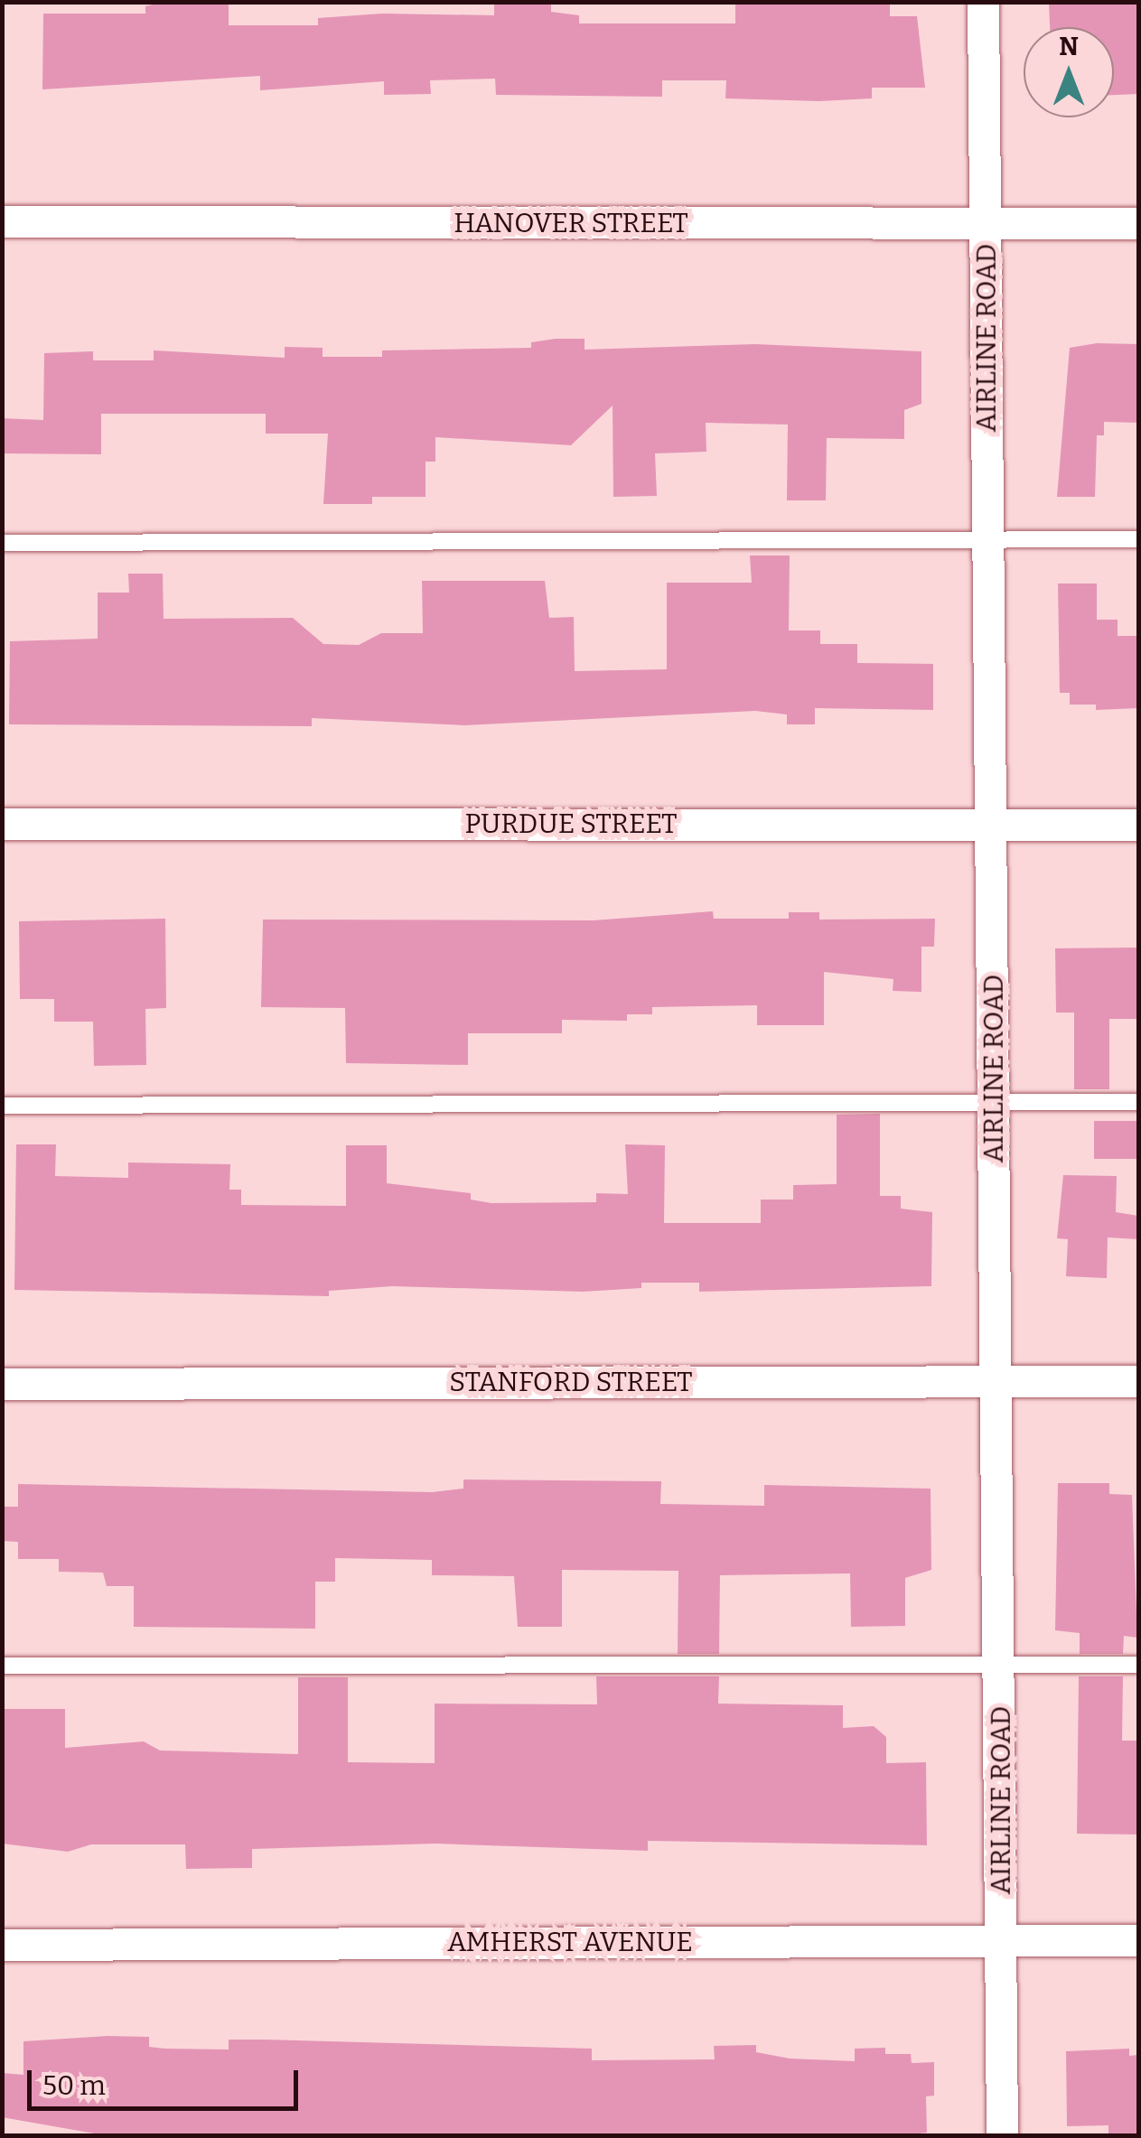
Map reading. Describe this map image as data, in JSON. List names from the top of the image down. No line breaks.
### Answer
{"streets":{"street":["HANOVER STREET","AIRLINE ROAD","PURDUE STREET","STANFORD STREET","AMHERST AVENUE"]},"crossings":[["HANOVER STREET","AIRLINE ROAD"],["AIRLINE ROAD","PURDUE STREET"],["AIRLINE ROAD","STANFORD STREET"],["AIRLINE ROAD","AMHERST AVENUE"]],"scale_bar":"50 m","north":"top"}
